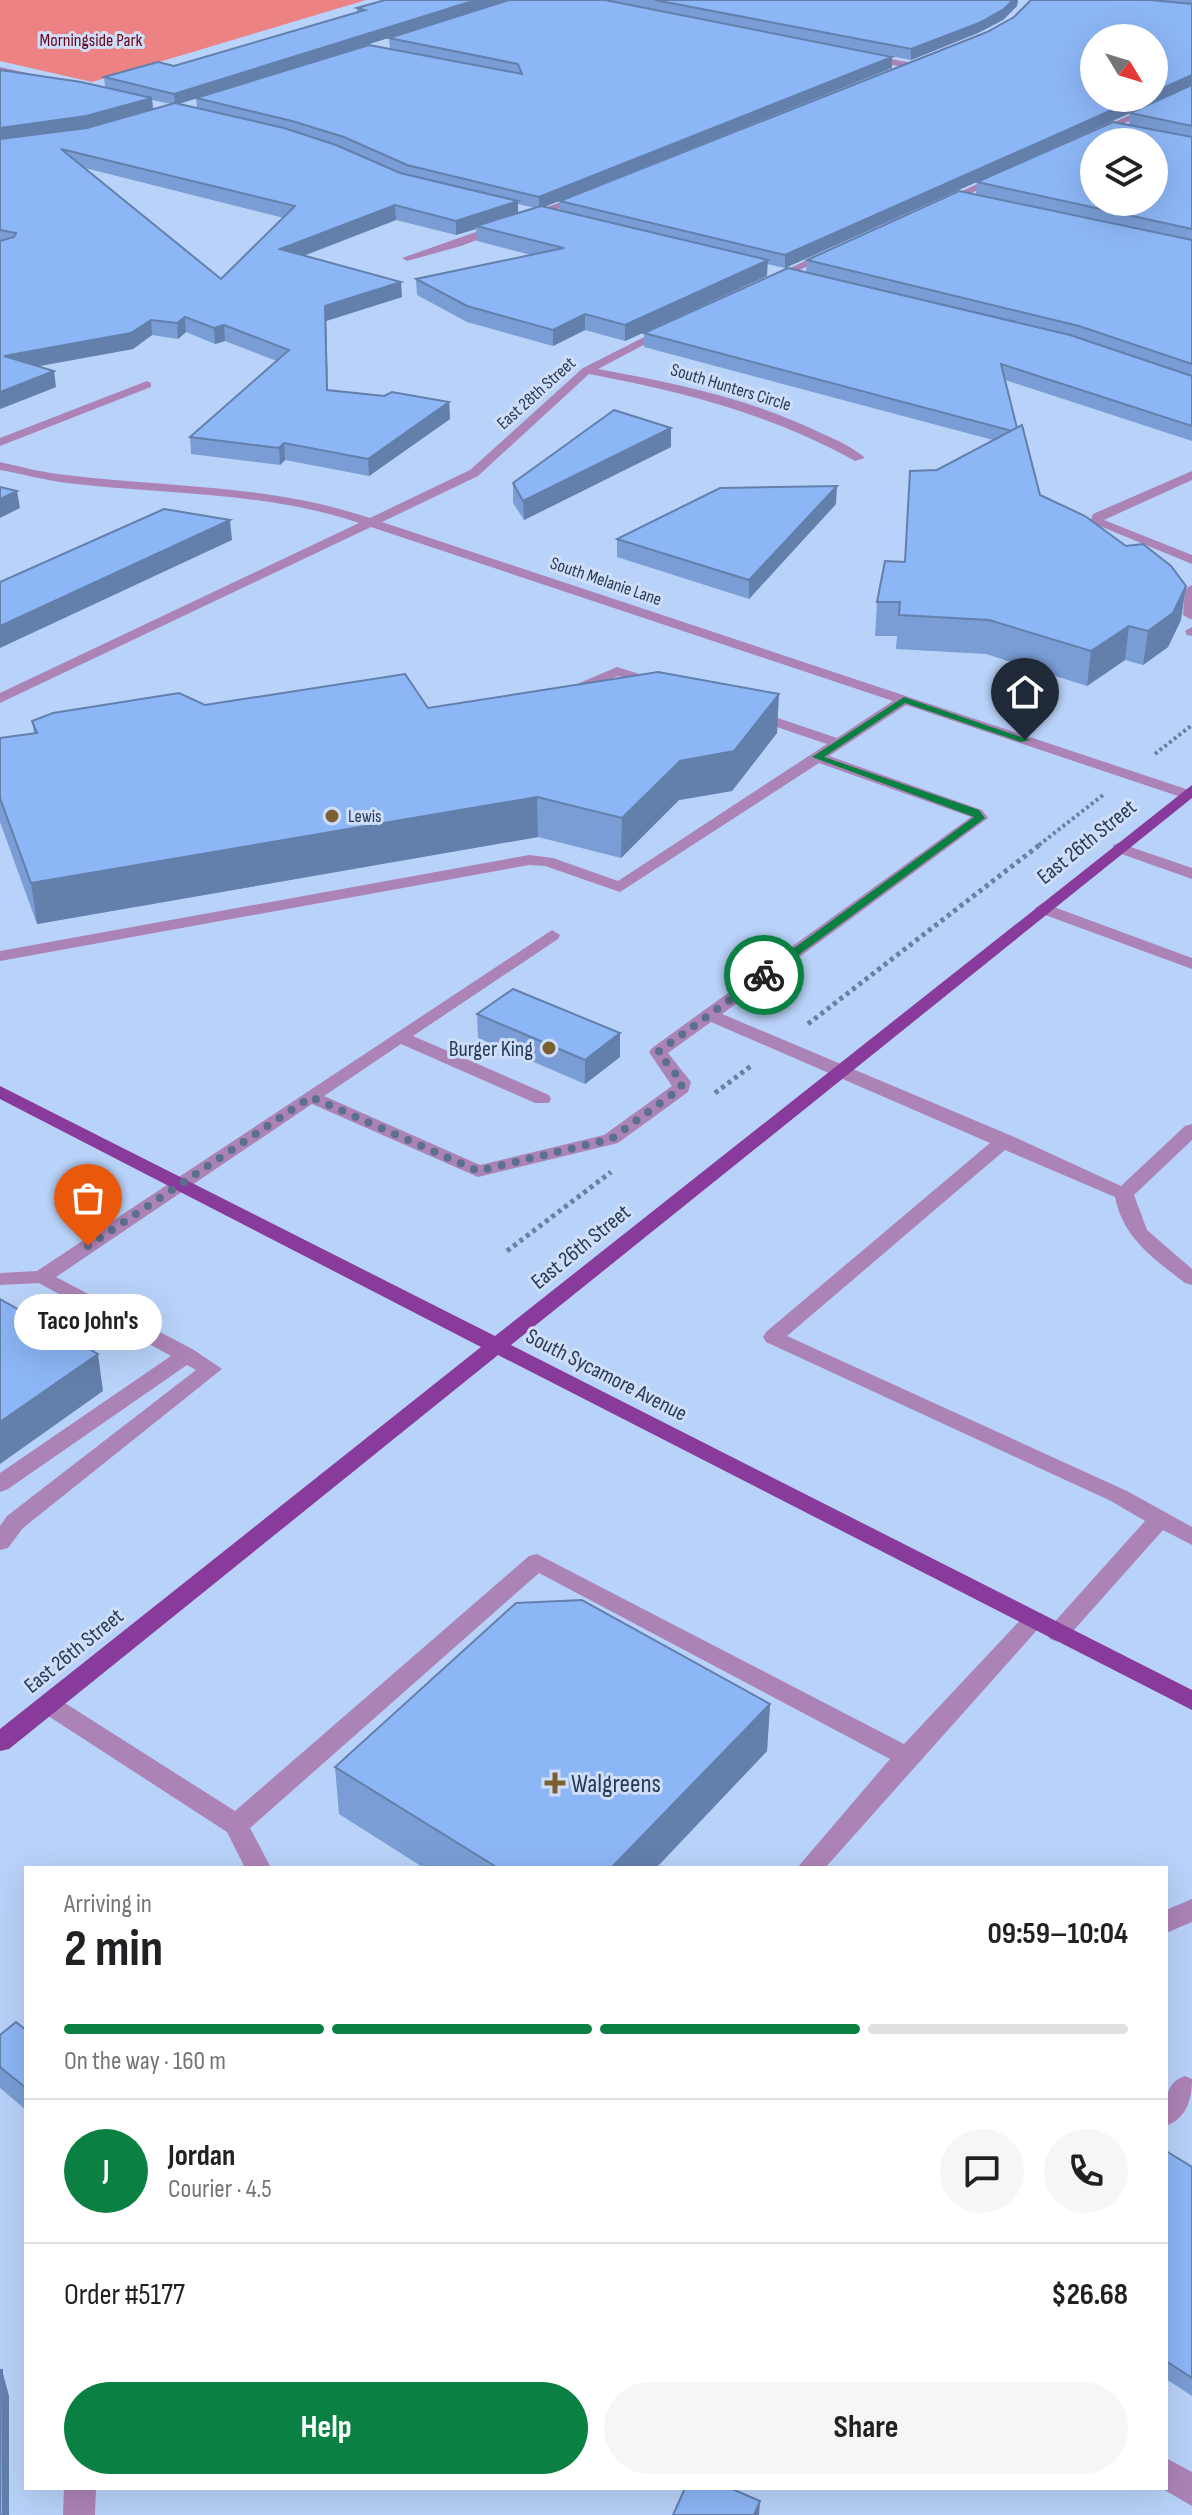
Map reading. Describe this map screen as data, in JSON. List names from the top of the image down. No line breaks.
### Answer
{"streets":{"main road":["East 26th Street","South Sycamore Avenue"],"street":["South Hunters Circle","East 28th Street","South Melanie Lane"]},"crossings":[["South Hunters Circle","East 28th Street"],["East 28th Street","South Melanie Lane"],["South Melanie Lane","East 26th Street"],["East 26th Street","South Sycamore Avenue"]],"parks":["Morningside Park"],"places":{"other":["Lewis","Burger King","Taco John's"],"health":["Walgreens"]},"north":"bottom right","page":{"bubble":"Taco John's","heading":["2 min","Arriving in","09:59–10:04"],"panel":["Jordan","Courier · 4.5","Order #5177","$26.68"],"bar":"On the way · 160 m","round":"J","buttons":["Help","Share"]}}
